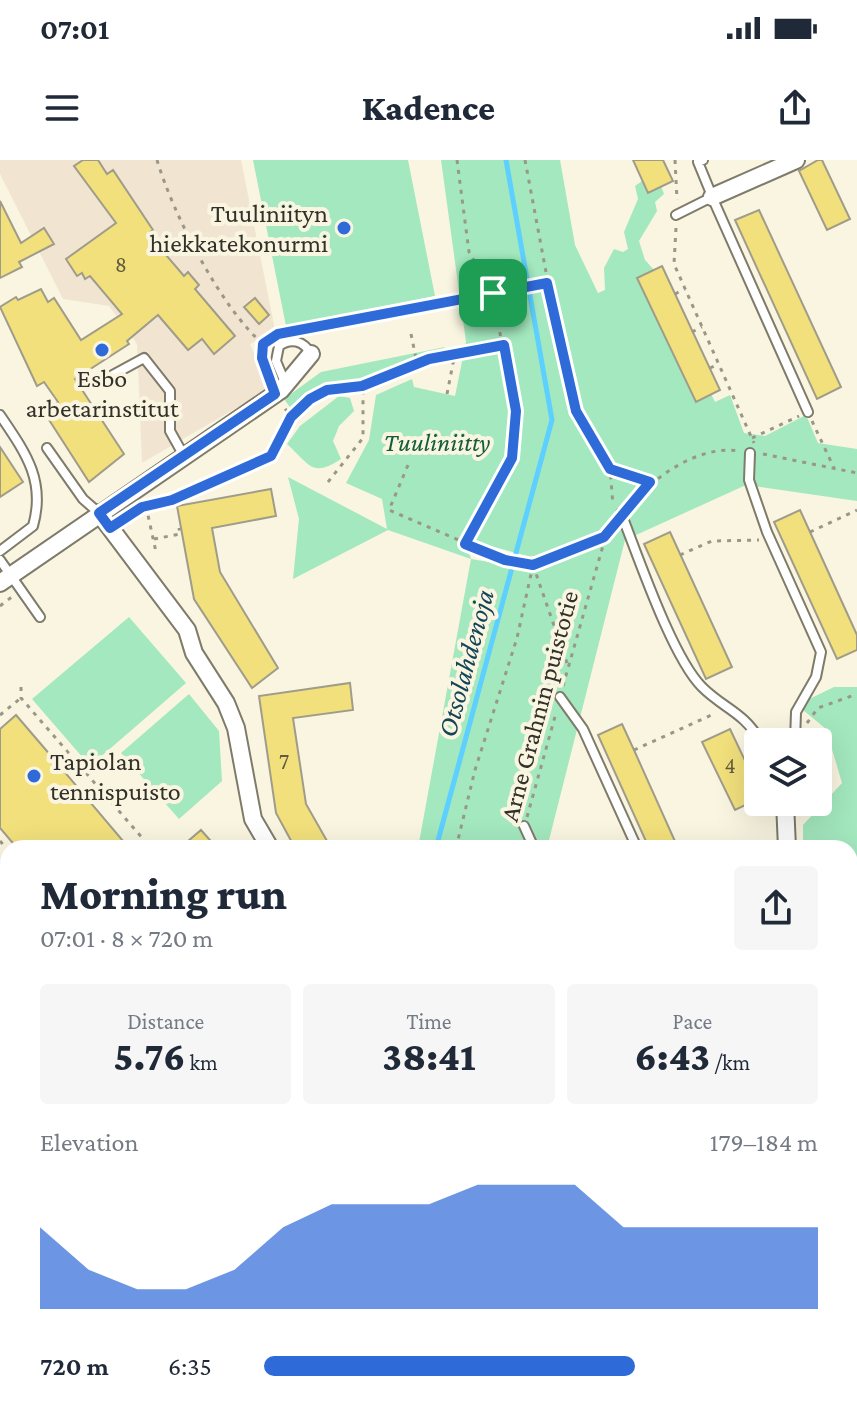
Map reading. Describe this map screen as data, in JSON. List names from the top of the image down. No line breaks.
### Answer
{"streets":{"path":["Arne Grahnin puistotie"]},"water":["Otsolahdenoja"],"parks":["Tuuliniitty"],"places":["Tuuliniityn hiekkatekonurmi","Esbo arbetarinstitut","Tapiolan tennispuisto"],"house_numbers":["8","7","4"],"page":{"status":"07:01","header":"Kadence","heading":["Morning run","07:01 · 8 × 720 m"],"stats":[["Distance","5.76 km"],["Time","38:41"],["Pace","6:43 /km"]],"chart":["Elevation","179–184 m"],"list":[{"name":"720 m","note":"6:35"}]}}
